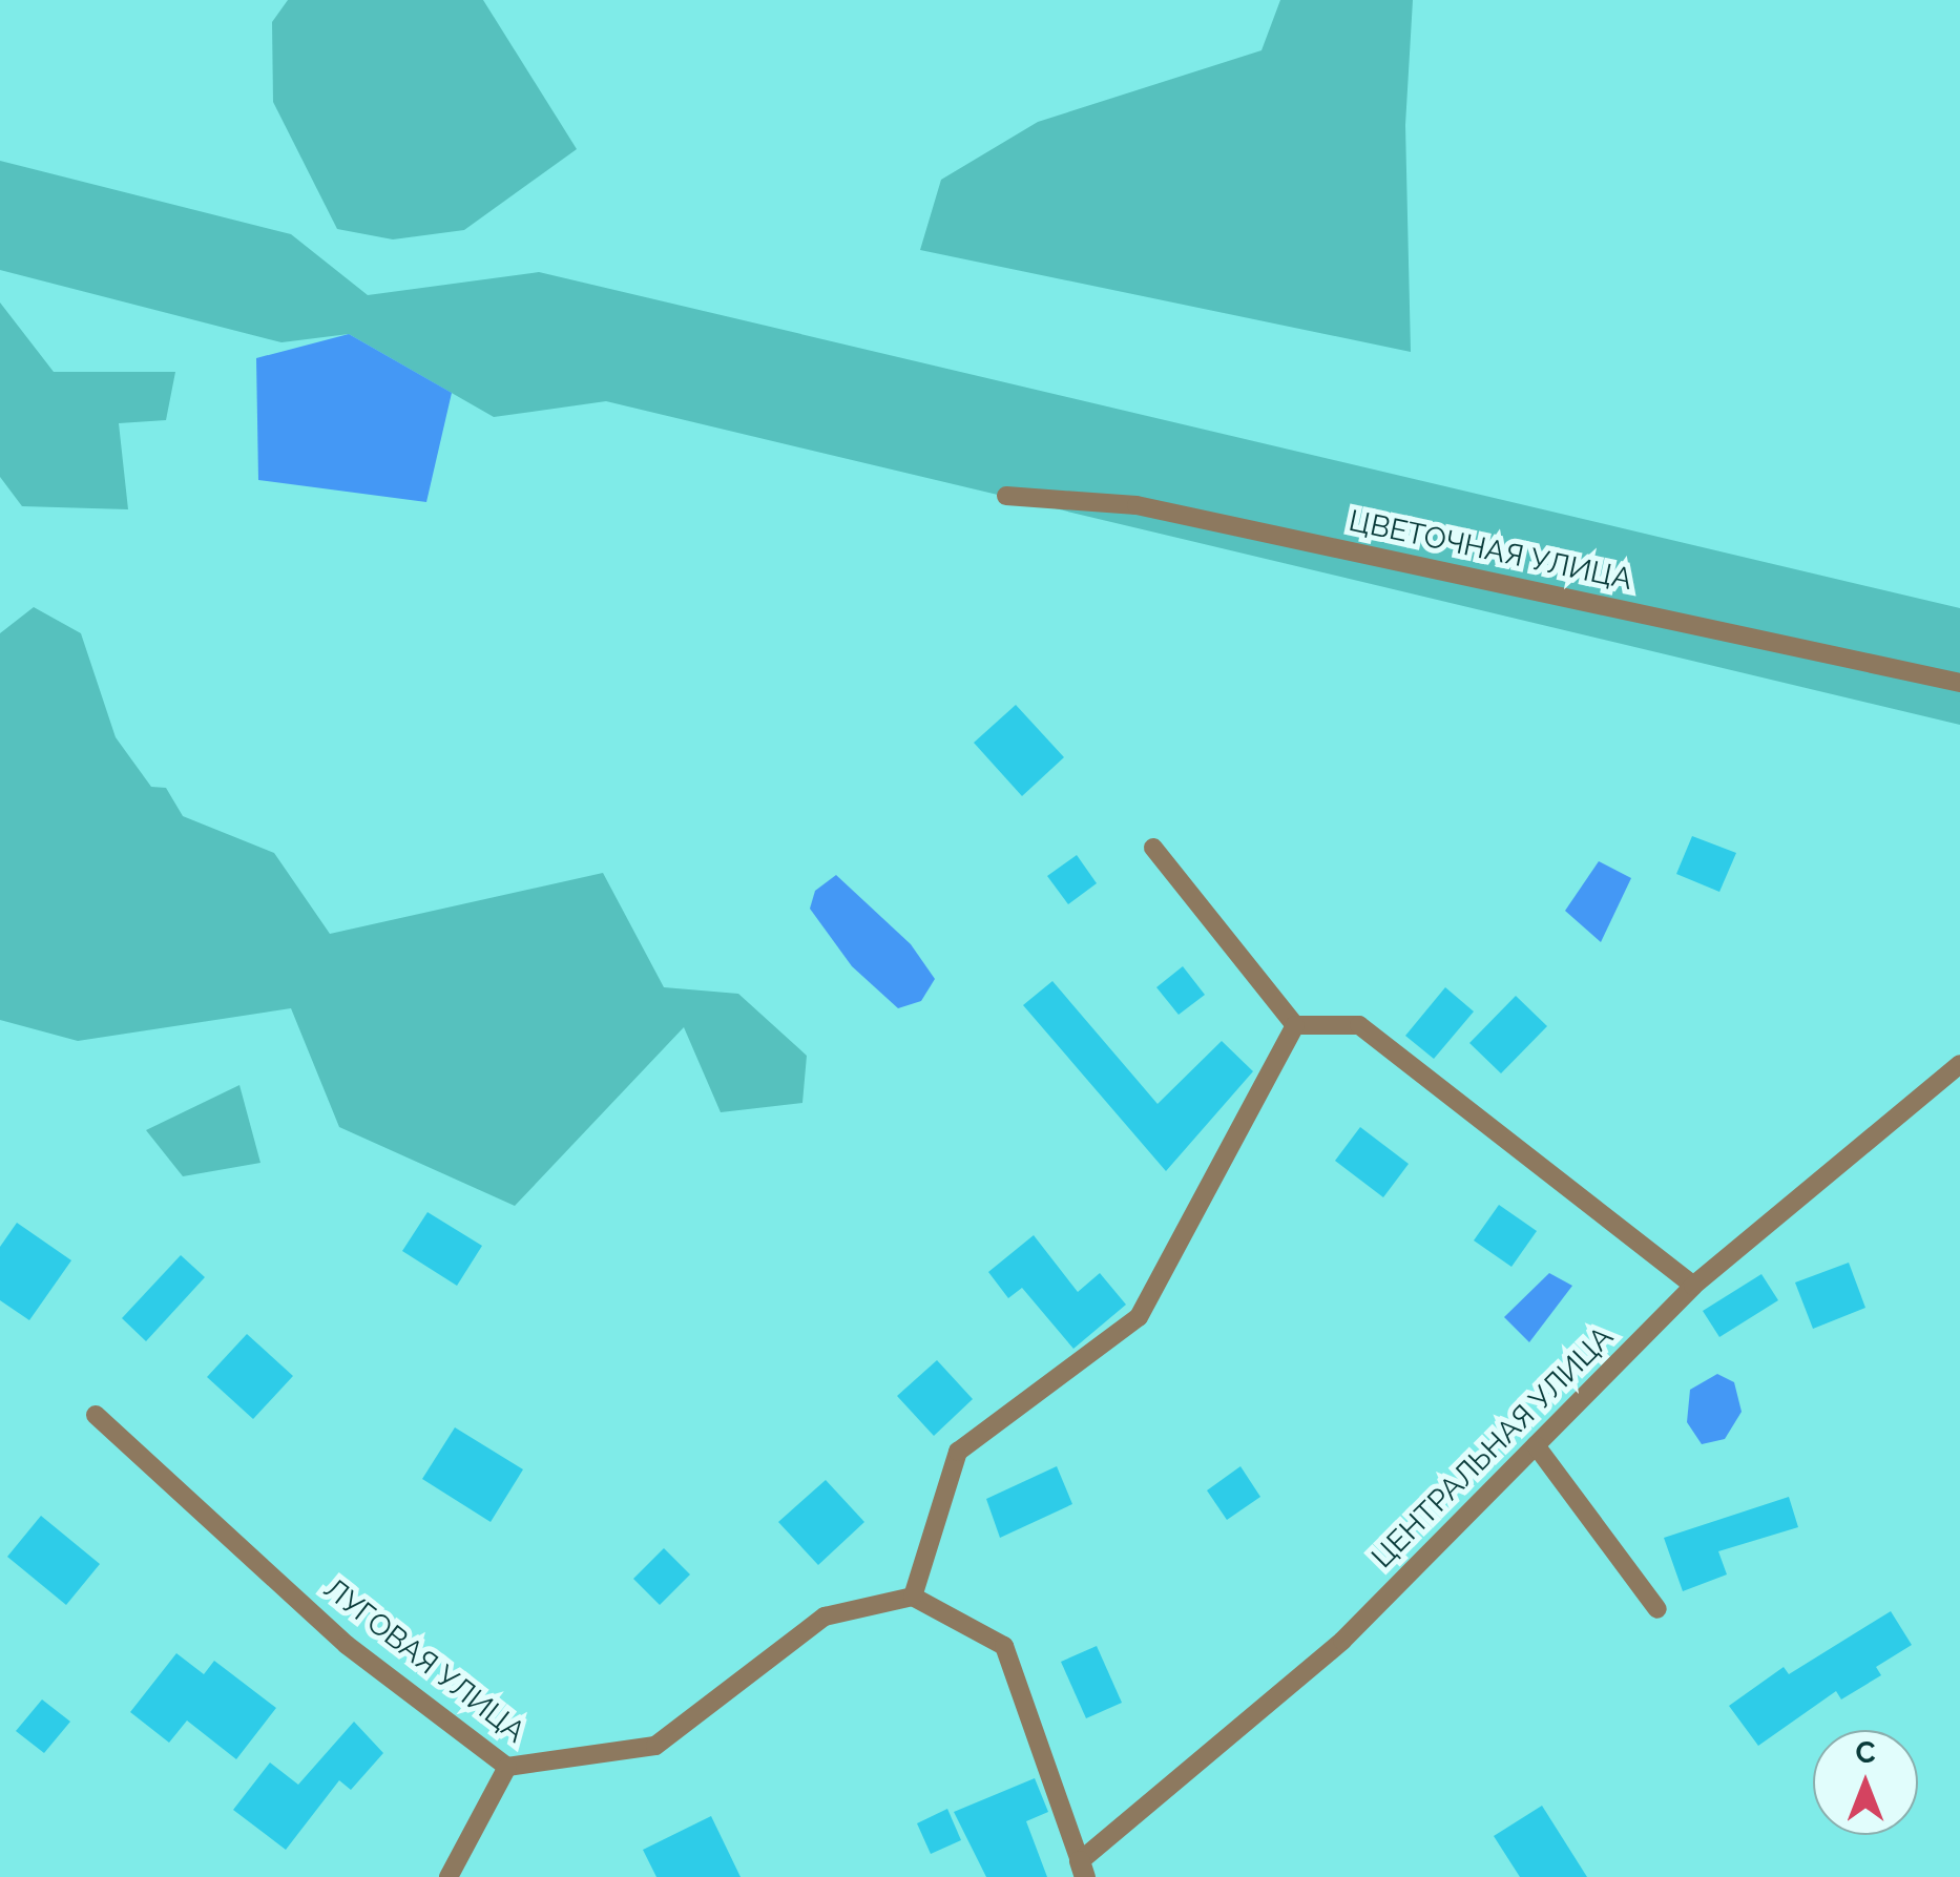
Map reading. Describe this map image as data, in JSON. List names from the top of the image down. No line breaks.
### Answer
{"streets":{"lane":["ЦВЕТОЧНАЯ УЛИЦА","ЦЕНТРАЛЬНАЯ УЛИЦА","ЛУГОВАЯ УЛИЦА"]},"north":"top"}
